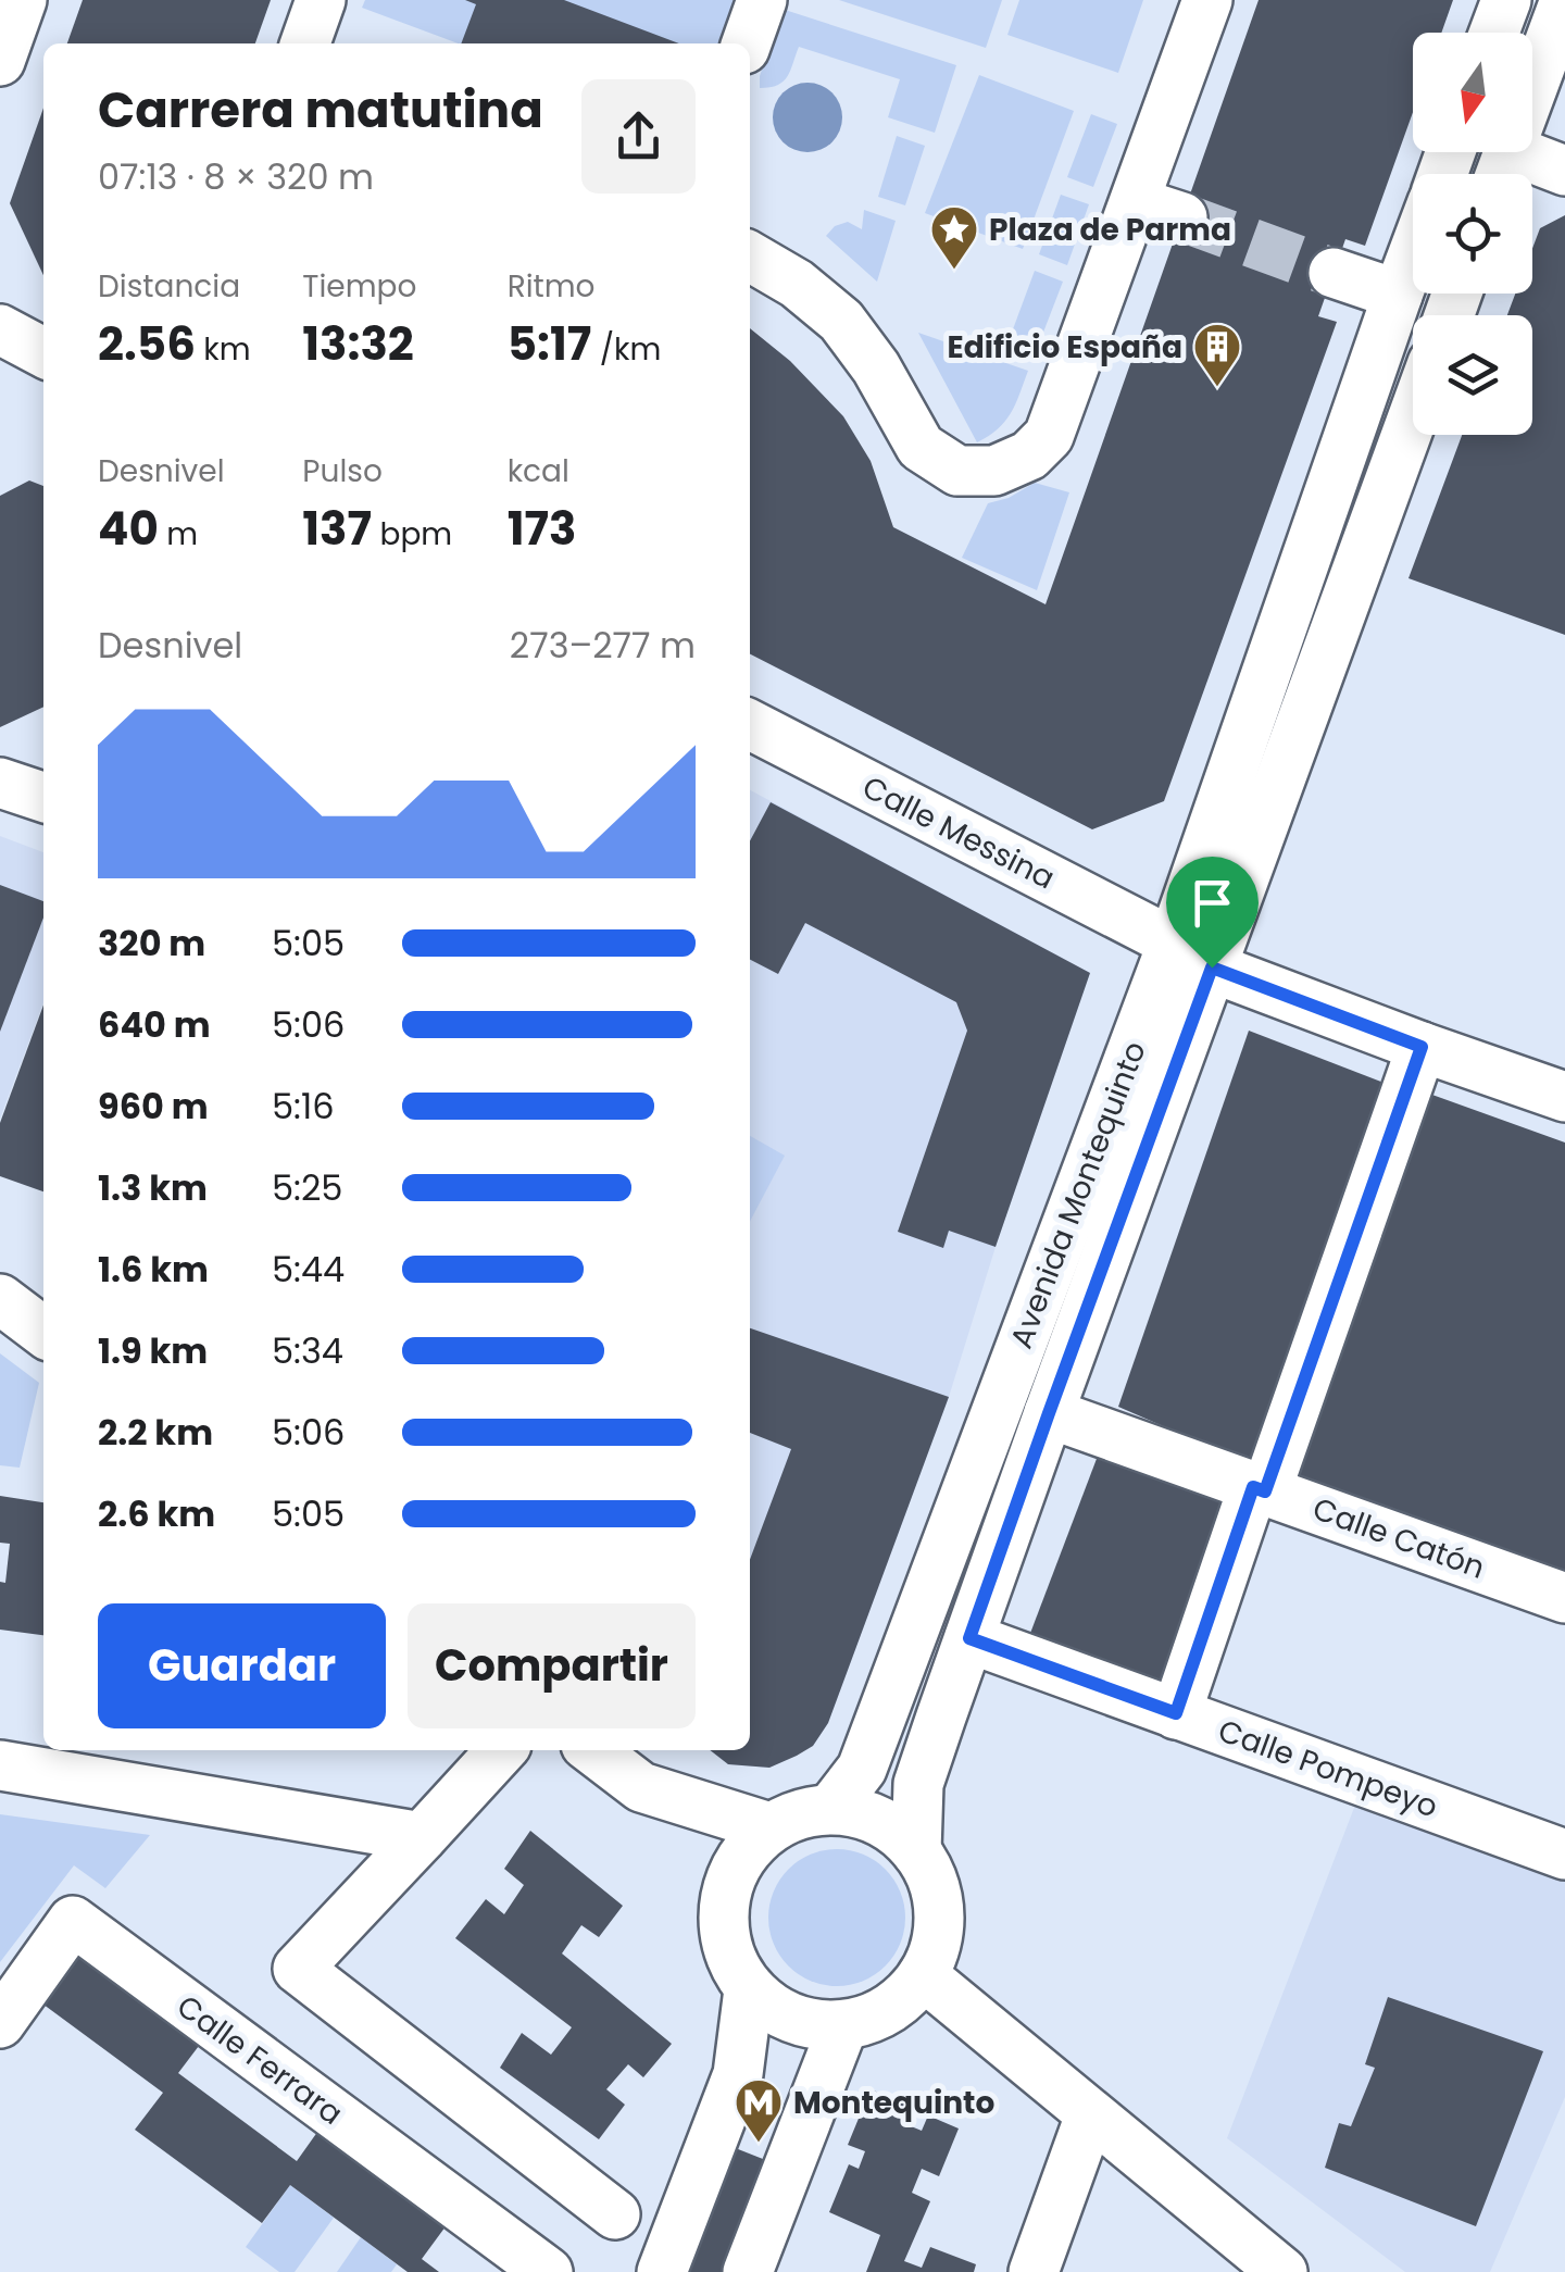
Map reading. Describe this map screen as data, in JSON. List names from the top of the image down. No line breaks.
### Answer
{"streets":{"street":["Calle Messina","Avenida Montequinto","Calle Catón","Calle Pompeyo","Calle Ferrara"]},"crossings":[["Calle Messina","Avenida Montequinto"],["Avenida Montequinto","Calle Catón"],["Avenida Montequinto","Calle Pompeyo"]],"places":{"place":["Plaza de Parma"],"building":["Edificio España"],"metro station":["Montequinto"]},"north":"bottom","page":{"heading":["Carrera matutina","07:13 · 8 × 320 m"],"stats":[["Distancia","2.56 km"],["Tiempo","13:32"],["Ritmo","5:17 /km"],["Desnivel","40 m"],["Pulso","137 bpm"],["kcal","173"]],"chart":["Desnivel","273–277 m"],"list":[{"name":"320 m","note":"5:05"},{"name":"640 m","note":"5:06"},{"name":"960 m","note":"5:16"},{"name":"1.3 km","note":"5:25"},{"name":"1.6 km","note":"5:44"},{"name":"1.9 km","note":"5:34"},{"name":"2.2 km","note":"5:06"},{"name":"2.6 km","note":"5:05"}],"buttons":["Guardar","Compartir"]}}
